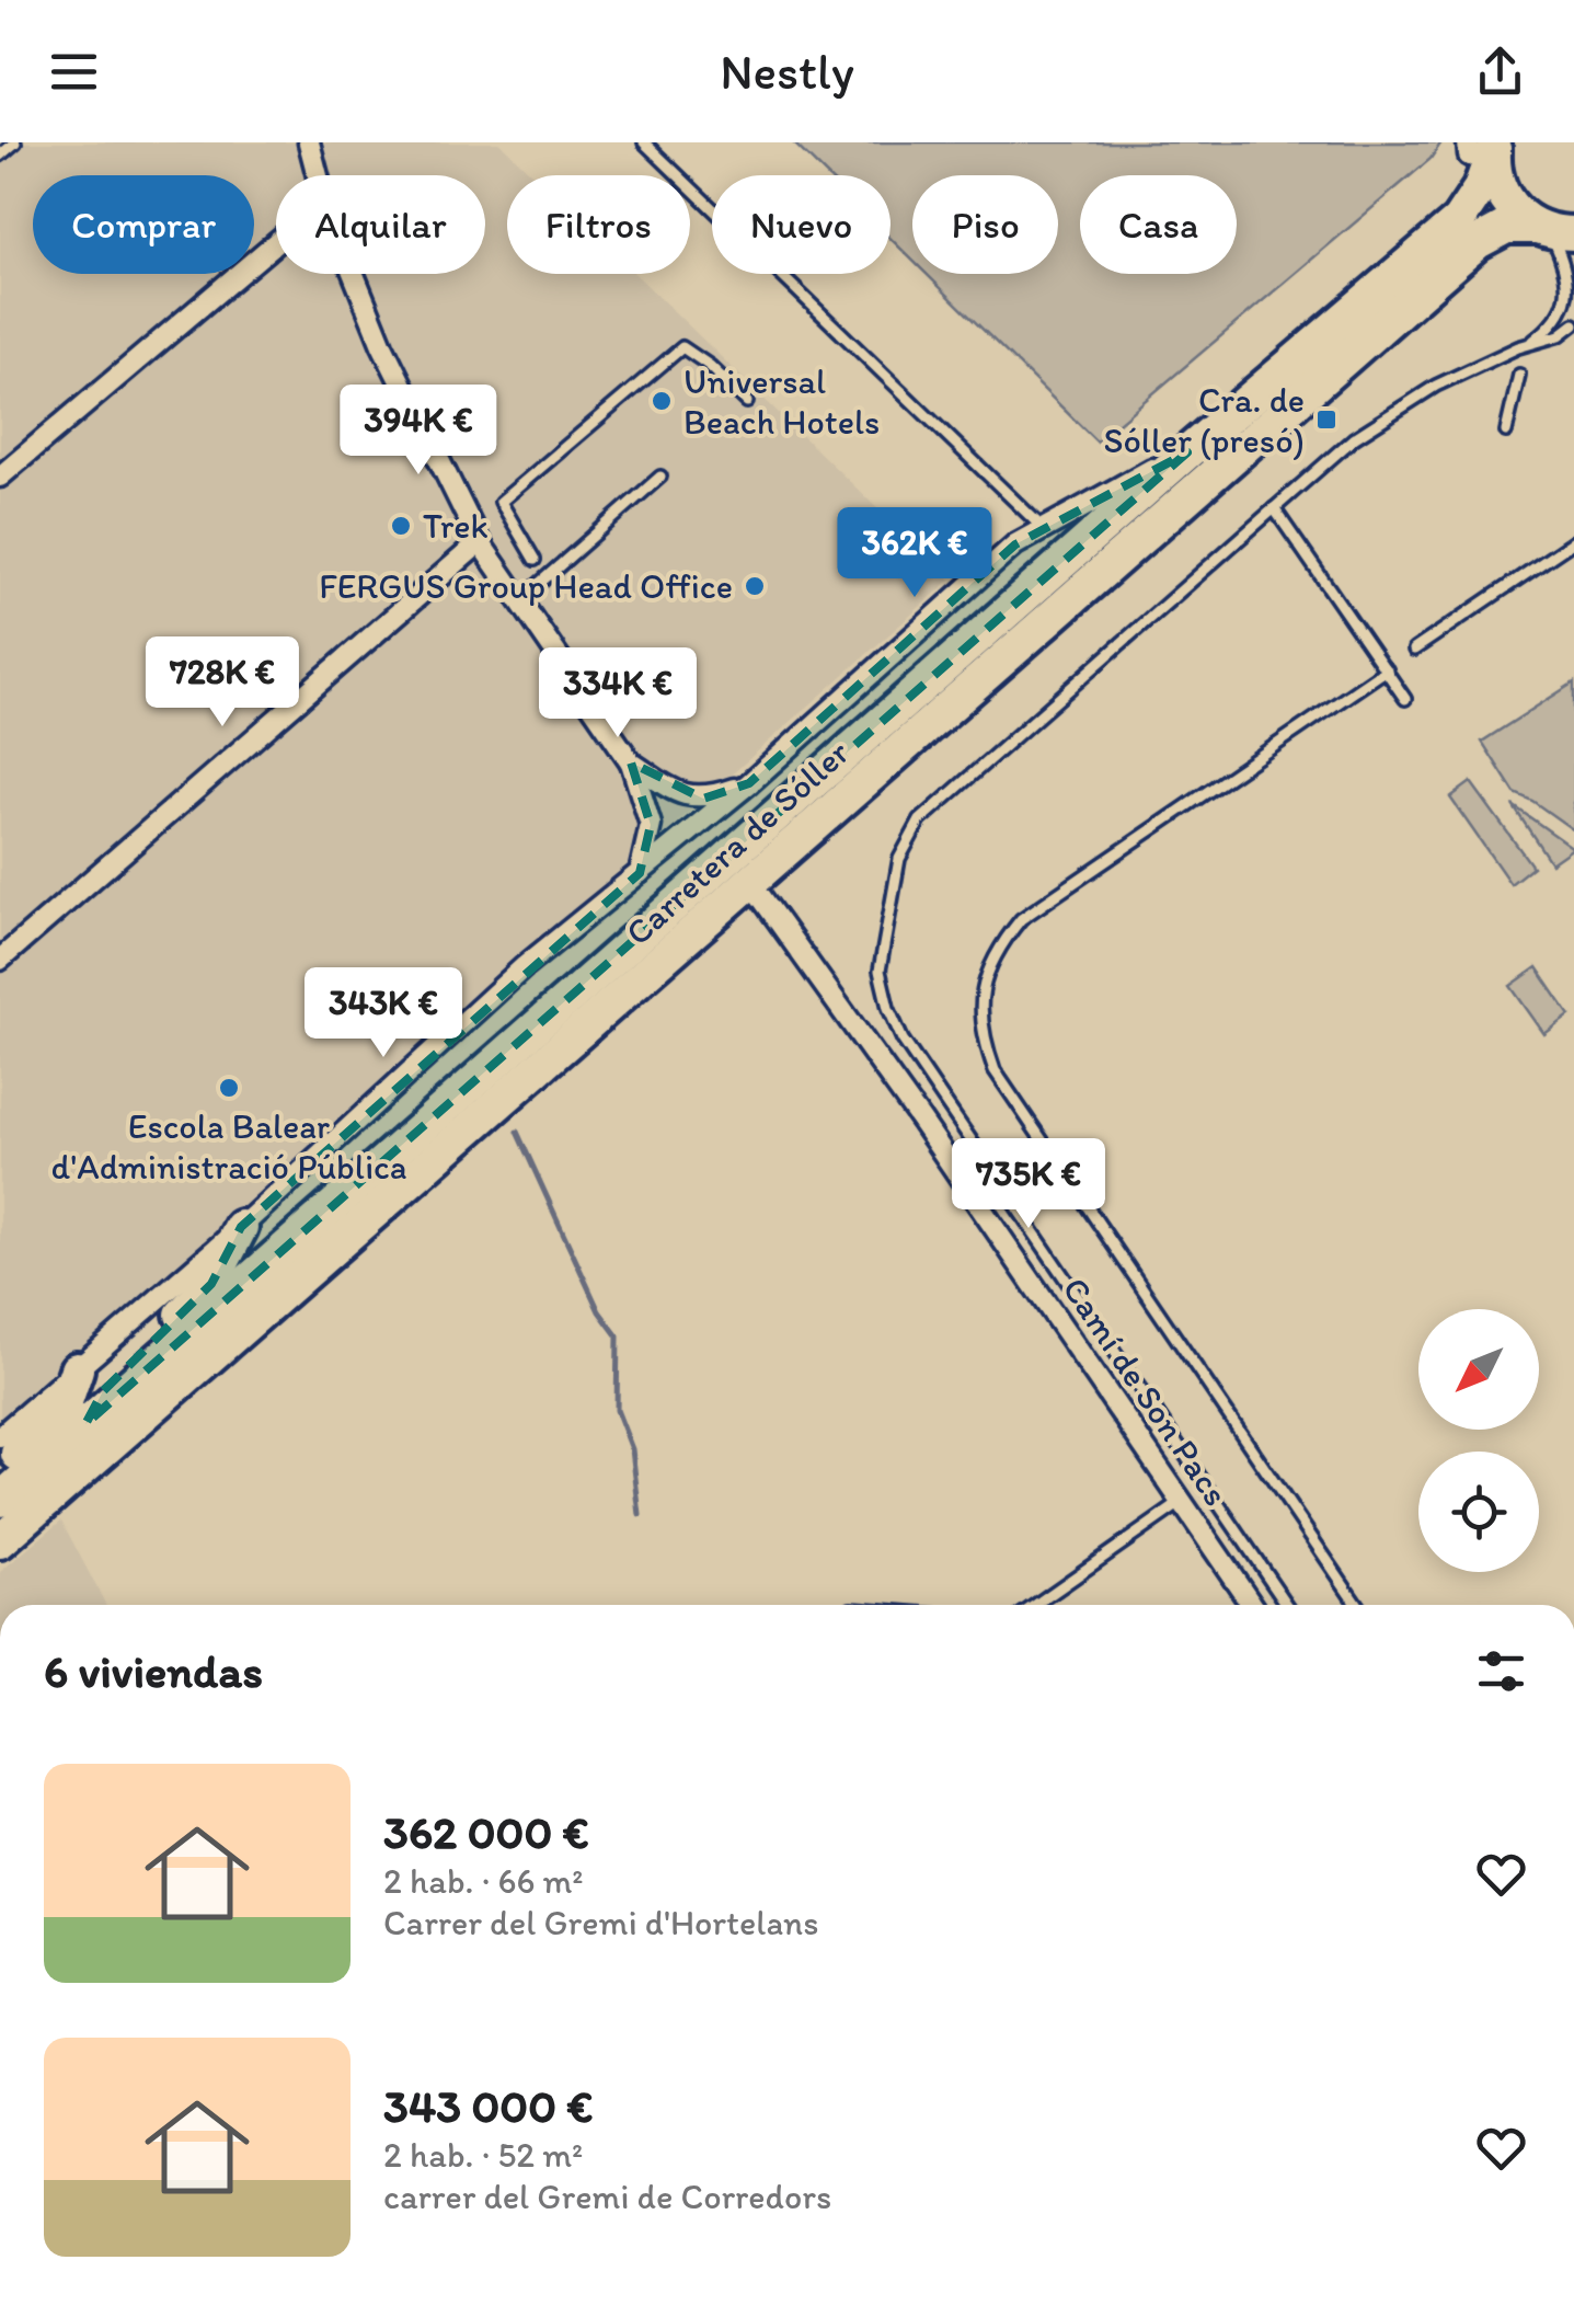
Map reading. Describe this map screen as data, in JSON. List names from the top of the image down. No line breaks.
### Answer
{"streets":{"main road":["Carretera de Sóller"],"street":["Camí de Son Pacs"]},"crossings":[["Carretera de Sóller","Camí de Son Pacs"]],"places":{"other":["Universal Beach Hotels","Trek","FERGUS Group Head Office","Escola Balear d'Administració Pública"],"transit":["Cra. de Sóller (presó)"]},"north":"bottom left","page":{"header":"Nestly","chip":["Comprar","Alquilar","Filtros","Nuevo","Piso","Casa"],"price":["394K €","362K €","728K €","334K €","343K €","735K €"],"heading":"6 viviendas","list":[{"name":"362 000 €","note":"2 hab. · 66 m² · Carrer del Gremi d'Hortelans"},{"name":"343 000 €","note":"2 hab. · 52 m² · carrer del Gremi de Corredors"}]}}
